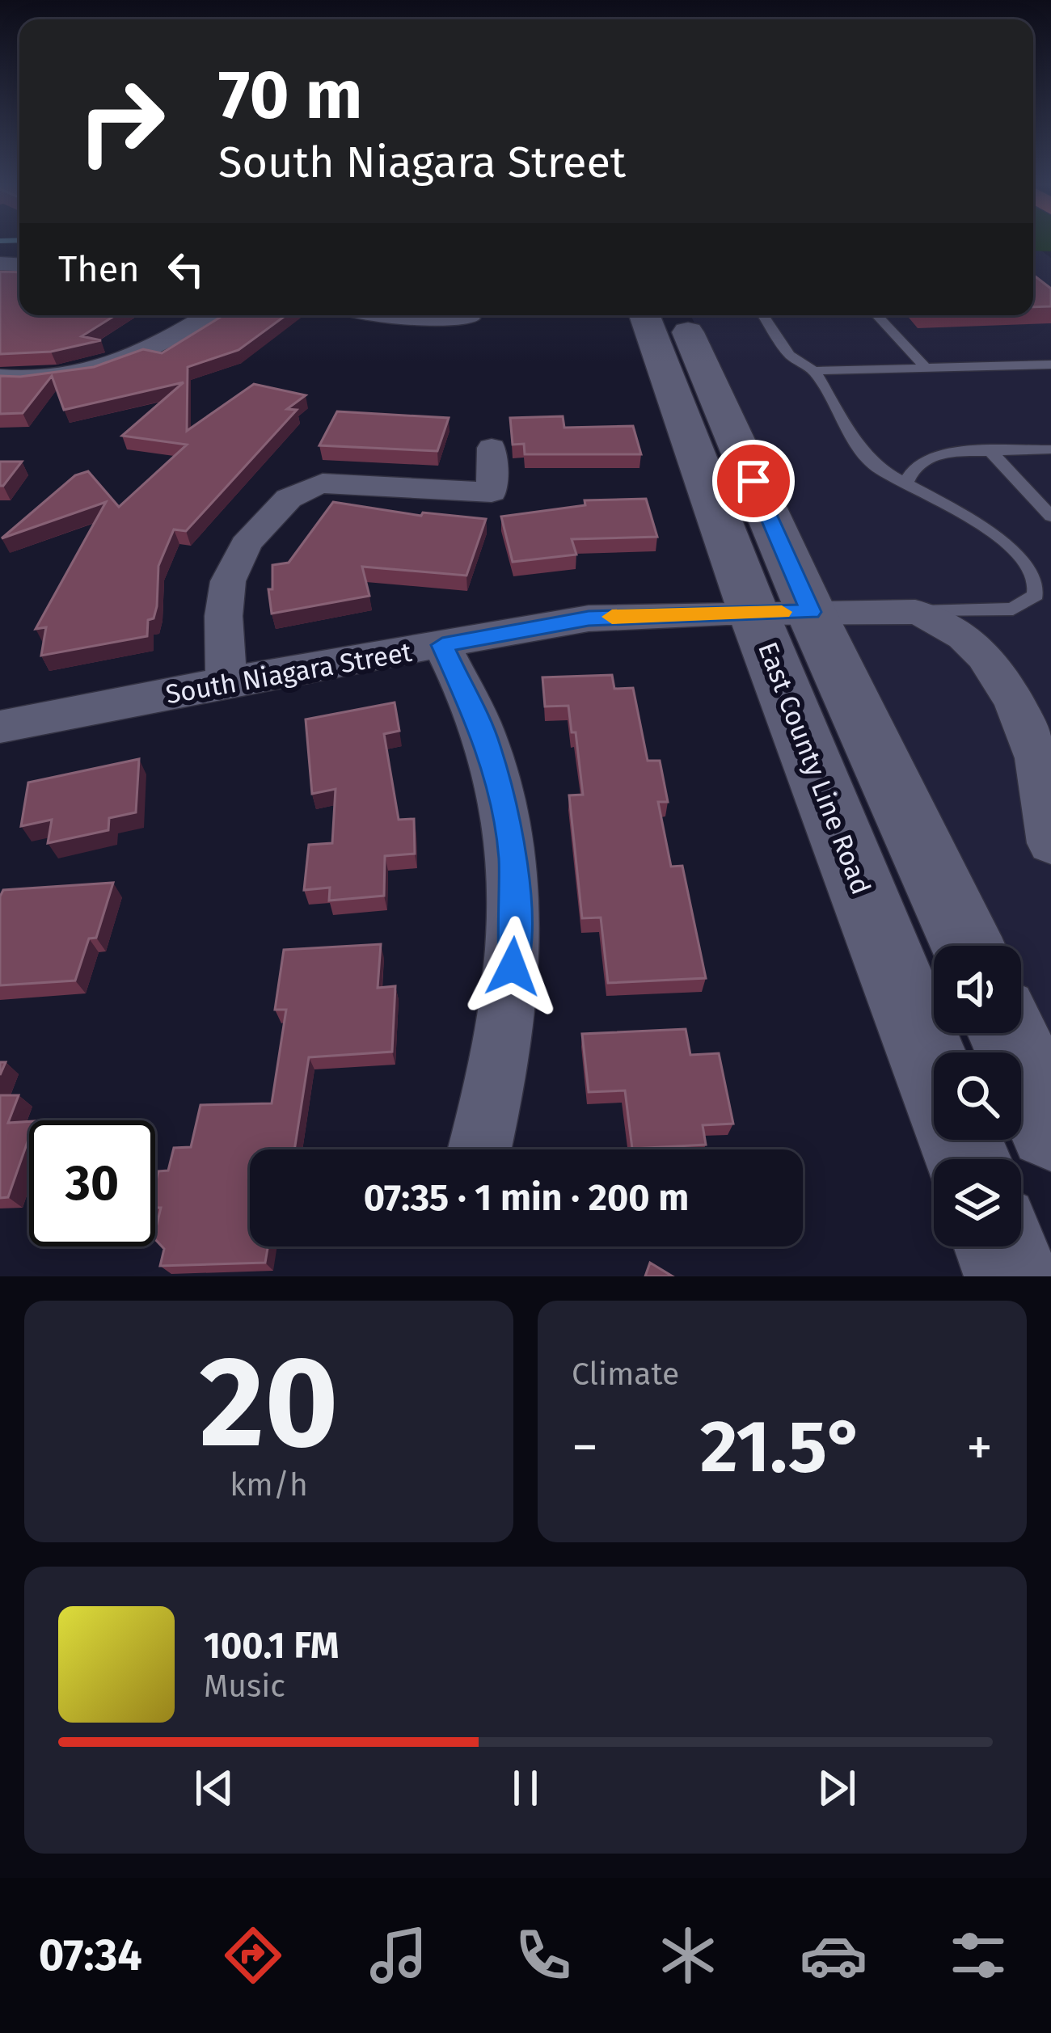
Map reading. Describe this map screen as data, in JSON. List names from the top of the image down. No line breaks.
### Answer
{"streets":{"main road":["East County Line Road"],"street":["South Niagara Street"]},"crossings":[["South Niagara Street","East County Line Road"]],"page":{"turn":["70 m","South Niagara Street"],"then":"Then","limit":"30","trip":"07:35 · 1 min · 200 m","tile":[["20","km/h"],"Climate"],"heat":["−","21.5°","+"],"song":["100.1 FM","Music"],"tabs":"07:34"}}
